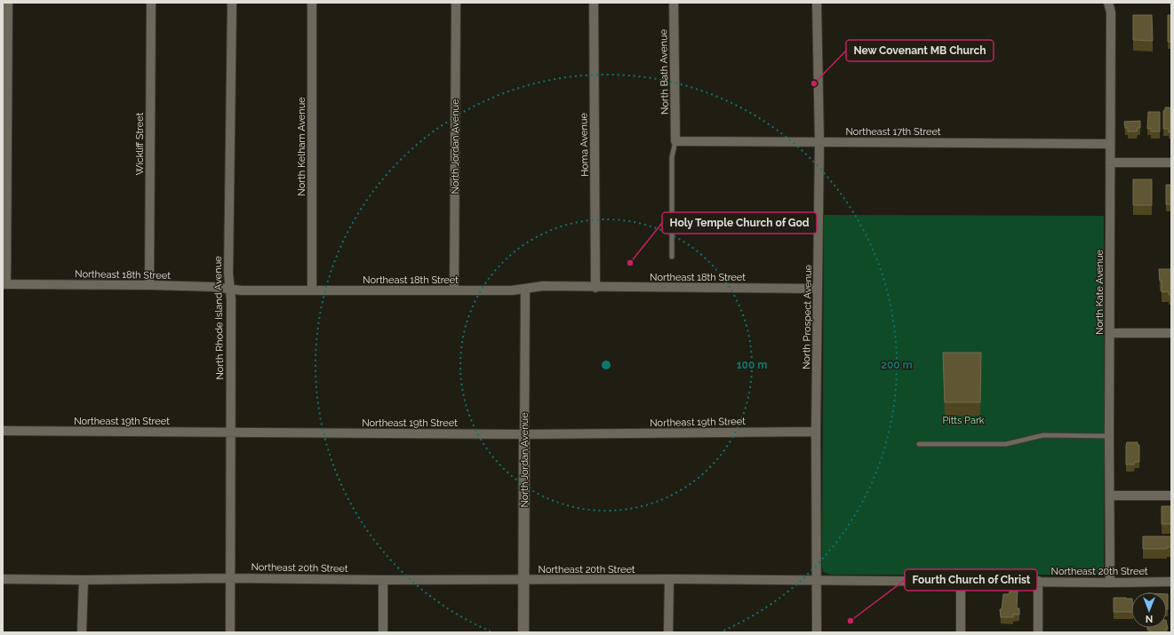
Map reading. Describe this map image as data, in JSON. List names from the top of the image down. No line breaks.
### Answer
{"streets":{"street":["North Bath Avenue","Northeast 17th Street","Wickliff Street","Homa Avenue","North Kelham Avenue","North Jordan Avenue","Northeast 18th Street","North Kate Avenue","North Prospect Avenue","North Rhode Island Avenue","Northeast 19th Street","Northeast 20th Street"]},"crossings":[["North Bath Avenue","Northeast 17th Street"],["Northeast 17th Street","North Kate Avenue"],["Northeast 17th Street","North Prospect Avenue"],["Wickliff Street","Northeast 18th Street"],["Homa Avenue","Northeast 18th Street"],["North Kelham Avenue","Northeast 18th Street"],["North Jordan Avenue","Northeast 18th Street"],["North Jordan Avenue","Northeast 19th Street"],["North Jordan Avenue","Northeast 20th Street"],["Northeast 18th Street","North Prospect Avenue"],["Northeast 18th Street","North Rhode Island Avenue"],["North Kate Avenue","Northeast 20th Street"],["North Prospect Avenue","Northeast 19th Street"],["North Prospect Avenue","Northeast 20th Street"],["North Rhode Island Avenue","Northeast 19th Street"],["North Rhode Island Avenue","Northeast 20th Street"]],"parks":["Pitts Park"],"places":["New Covenant MB Church","Holy Temple Church of God","Fourth Church of Christ"],"north":"bottom","rings":["100 m","200 m"]}
